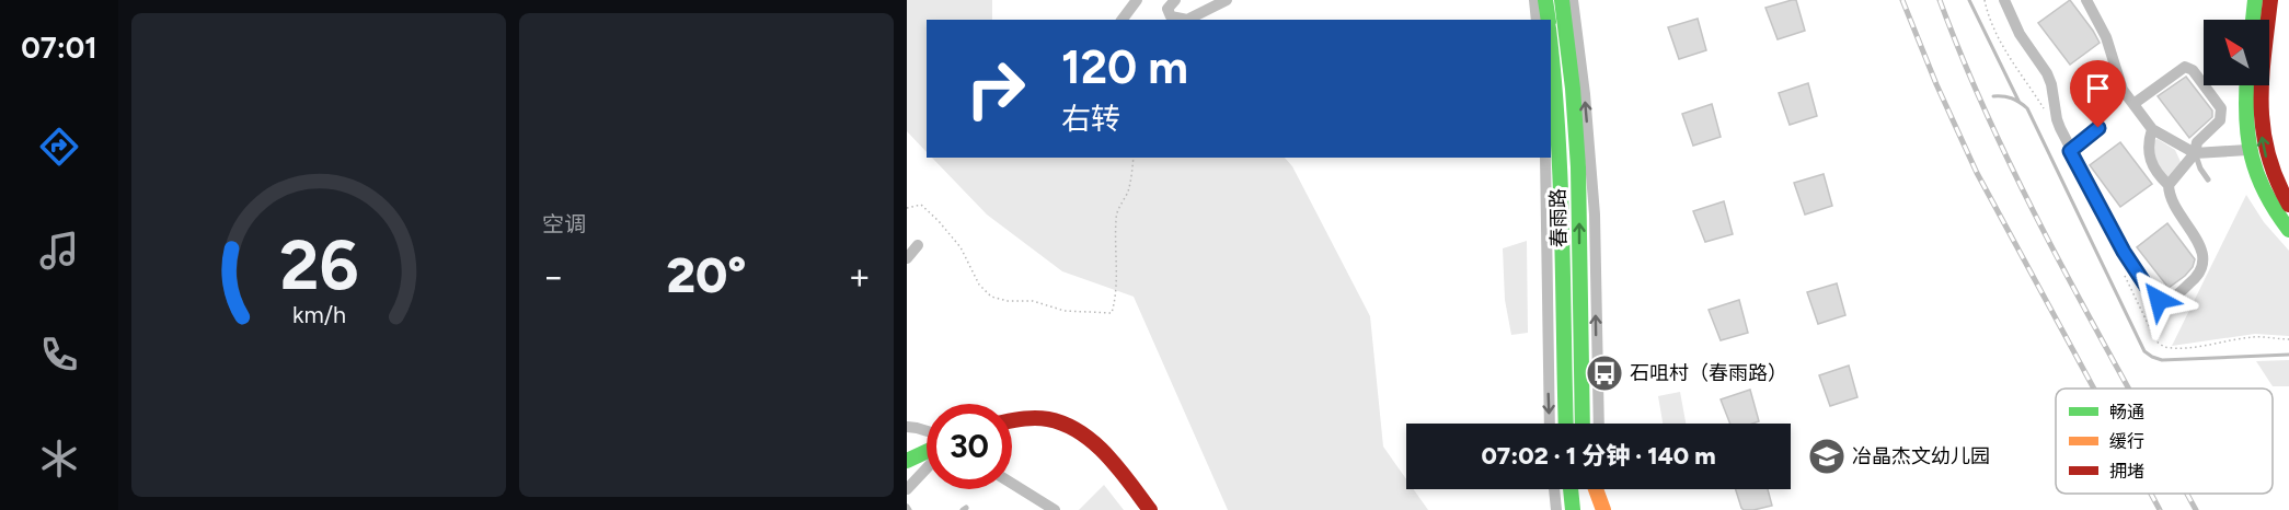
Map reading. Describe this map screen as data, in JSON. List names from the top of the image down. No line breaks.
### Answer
{"streets":{"main road":["春雨路"]},"places":{"bus stop":["石咀村（春雨路）"],"school or university":["冶晶杰文幼儿园"]},"legend":["畅通","缓行","拥堵"],"north":"top left","page":{"tabs":"07:01","tile":"空调","turn":["120 m","右转"],"heat":["−","20°","+"],"limit":"30","trip":"07:02 · 1 分钟 · 140 m","gauge":["26","km/h"]}}
